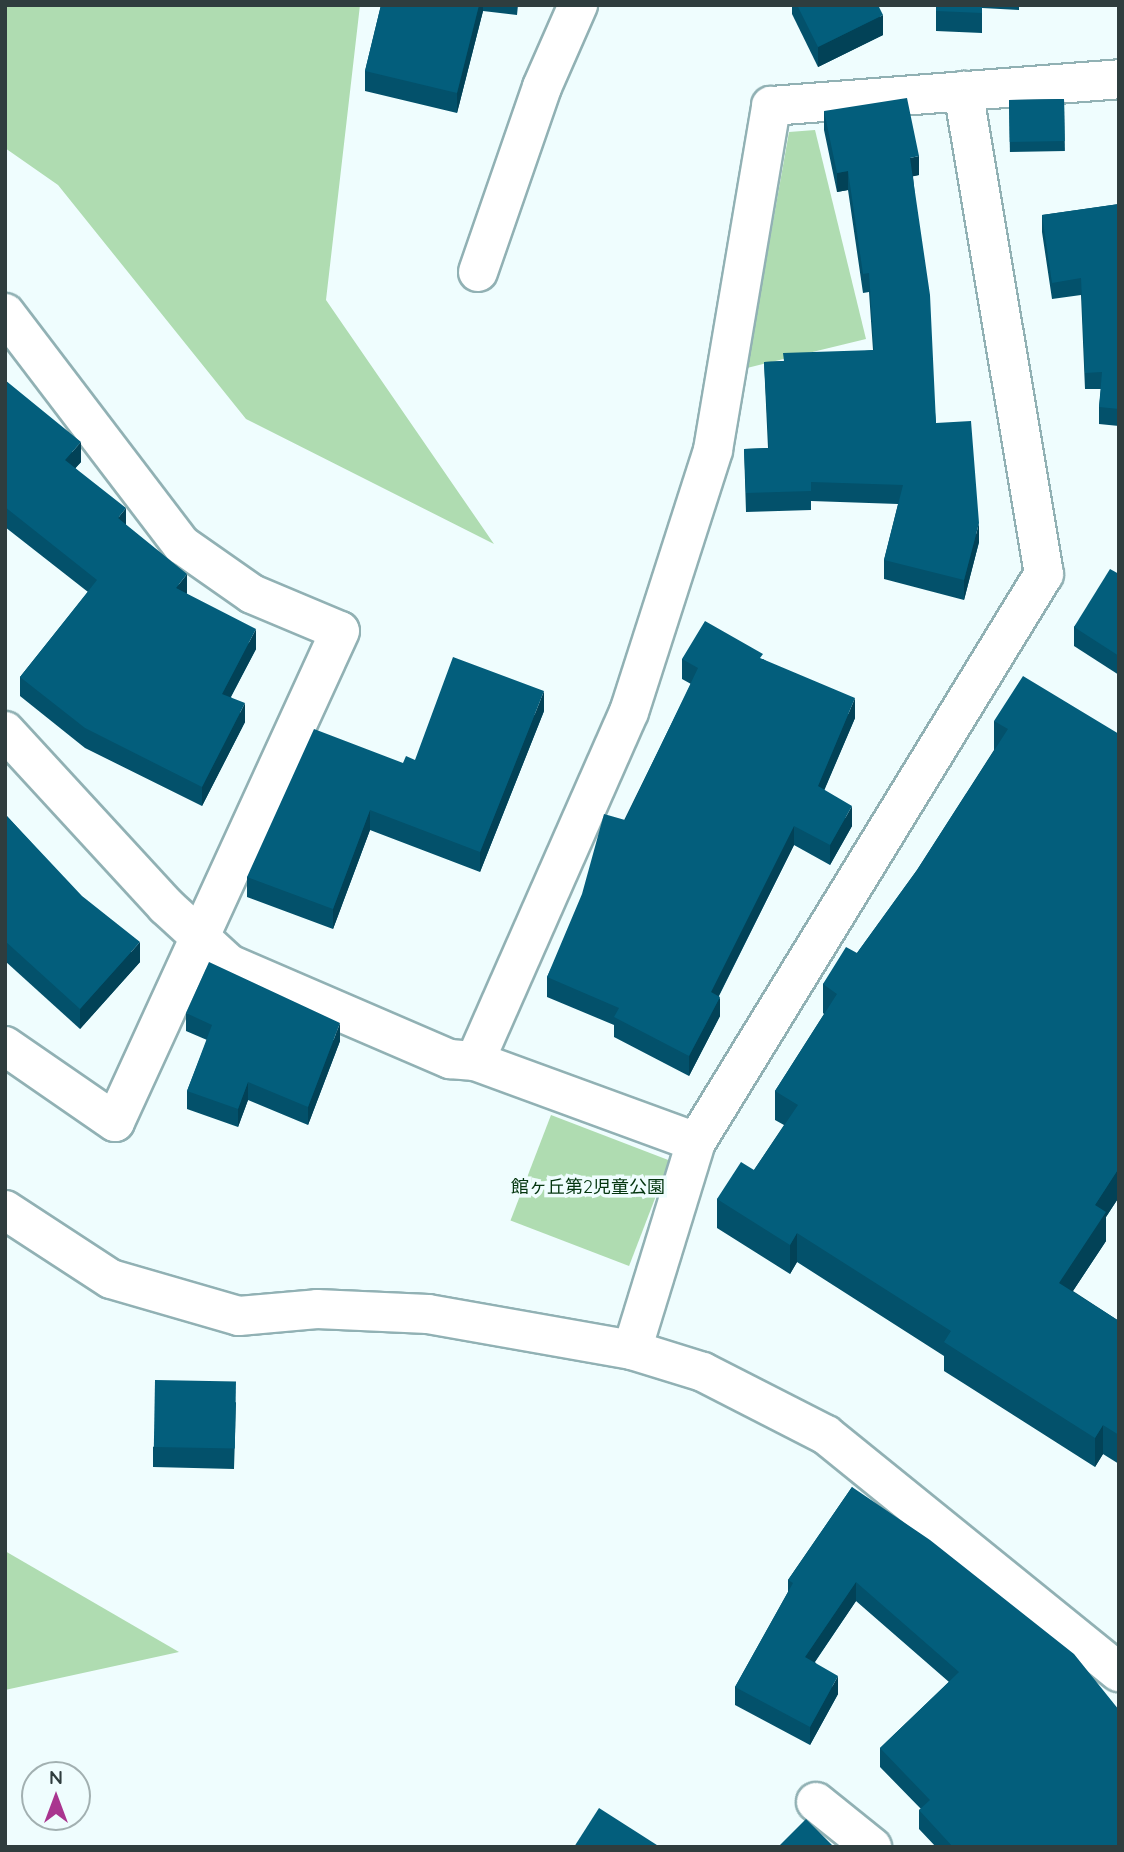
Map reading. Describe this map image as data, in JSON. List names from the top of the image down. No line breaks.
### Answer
{"parks":["館ヶ丘第2児童公園"],"north":"top"}
